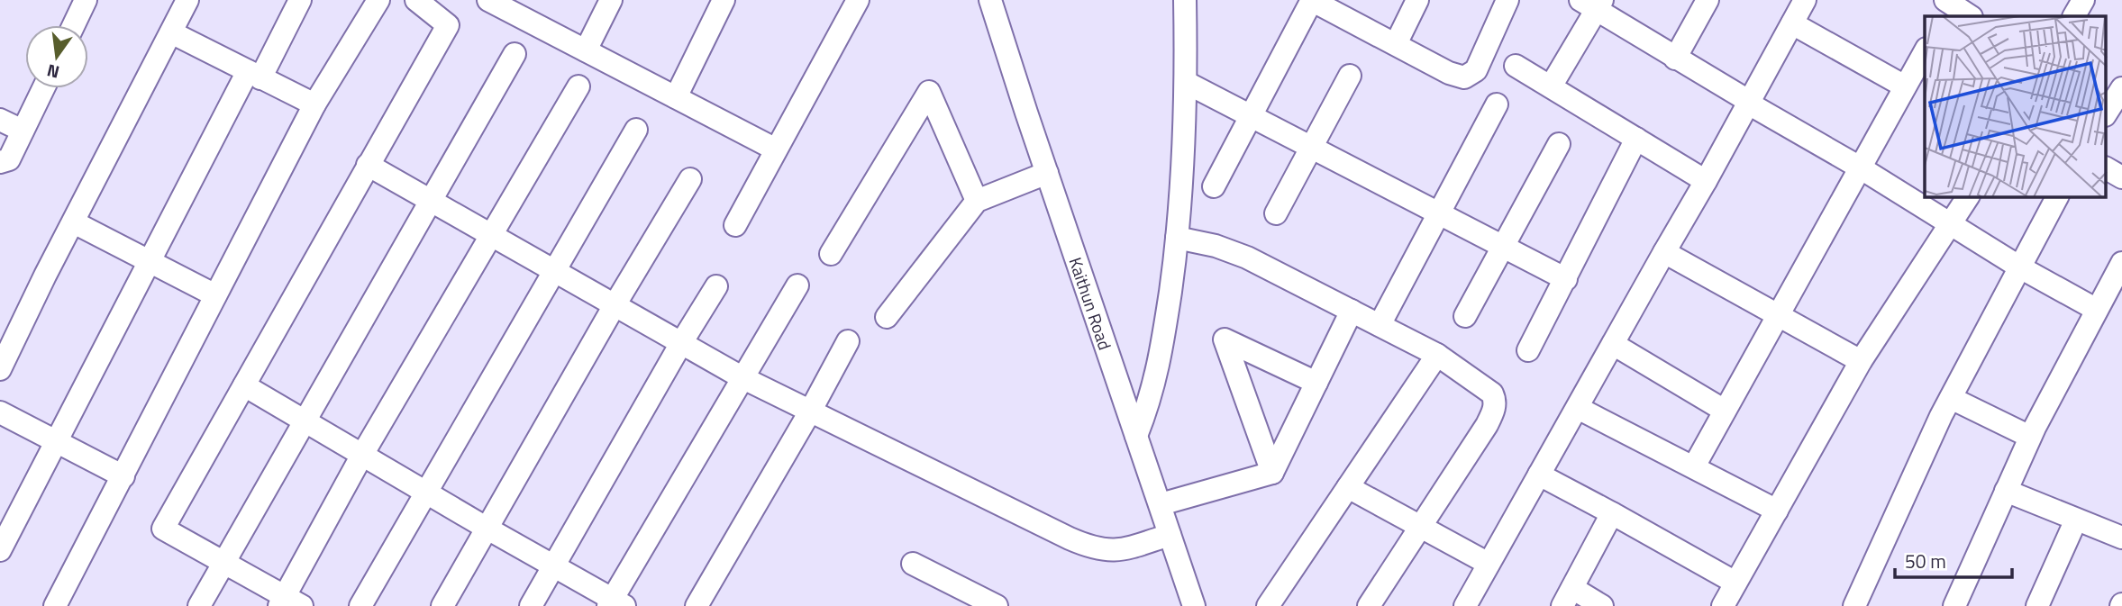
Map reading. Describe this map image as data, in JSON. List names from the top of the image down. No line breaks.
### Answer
{"streets":{"street":["Kaithun Road"]},"scale_bar":"50 m","north":"bottom"}
